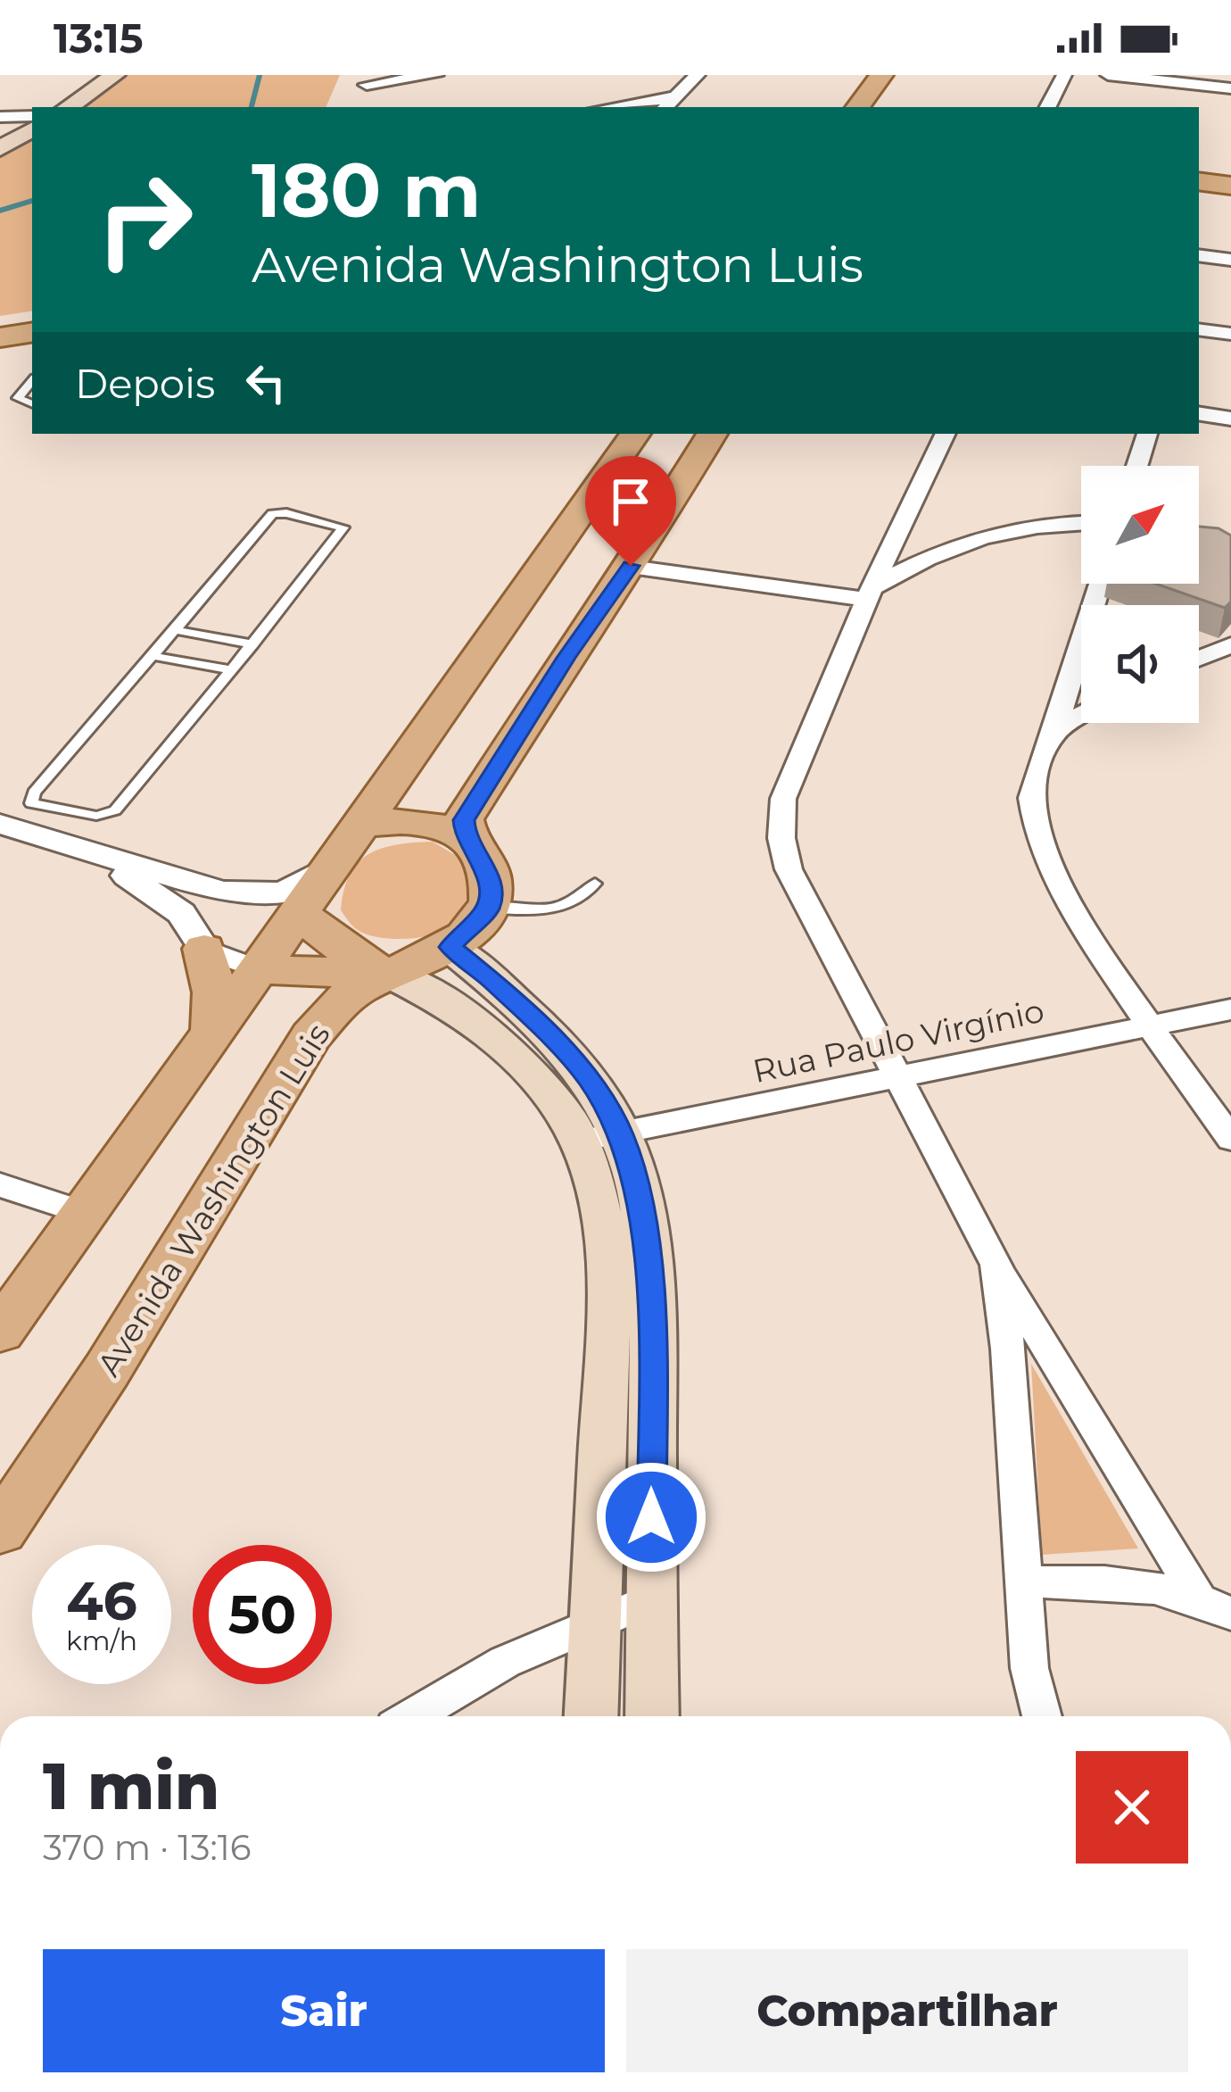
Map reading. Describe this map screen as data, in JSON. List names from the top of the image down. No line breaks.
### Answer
{"streets":{"main road":["Avenida Washington Luis"],"street":["Rua Paulo Virgínio"]},"north":"top right","page":{"status":"13:15","turn":["180 m","Avenida Washington Luis"],"then":"Depois","speed":"46 km/h","limit":"50","heading":["1 min","370 m · 13:16"],"buttons":["Sair","Compartilhar"]}}
